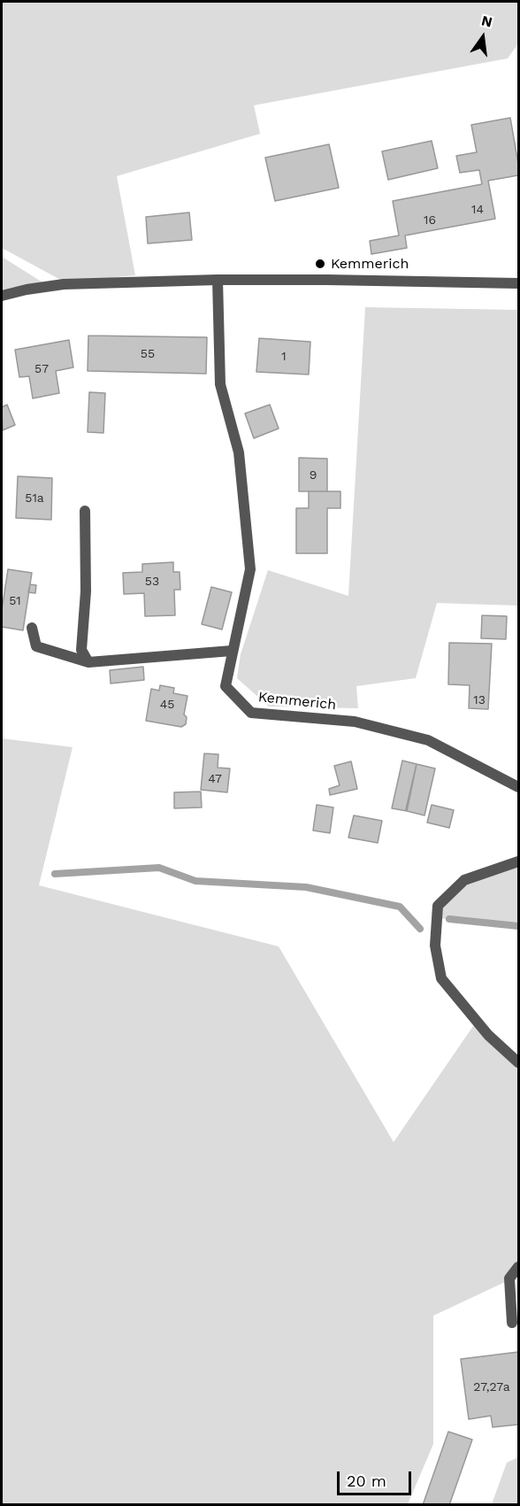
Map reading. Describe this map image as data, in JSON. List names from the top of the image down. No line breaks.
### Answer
{"streets":{"street":["Kemmerich"]},"places":["Kemmerich"],"house_numbers":["14","16","55","1","57","9","51a","53","51","13","45","47","27,27a"],"scale_bar":"20 m","north":"top"}
